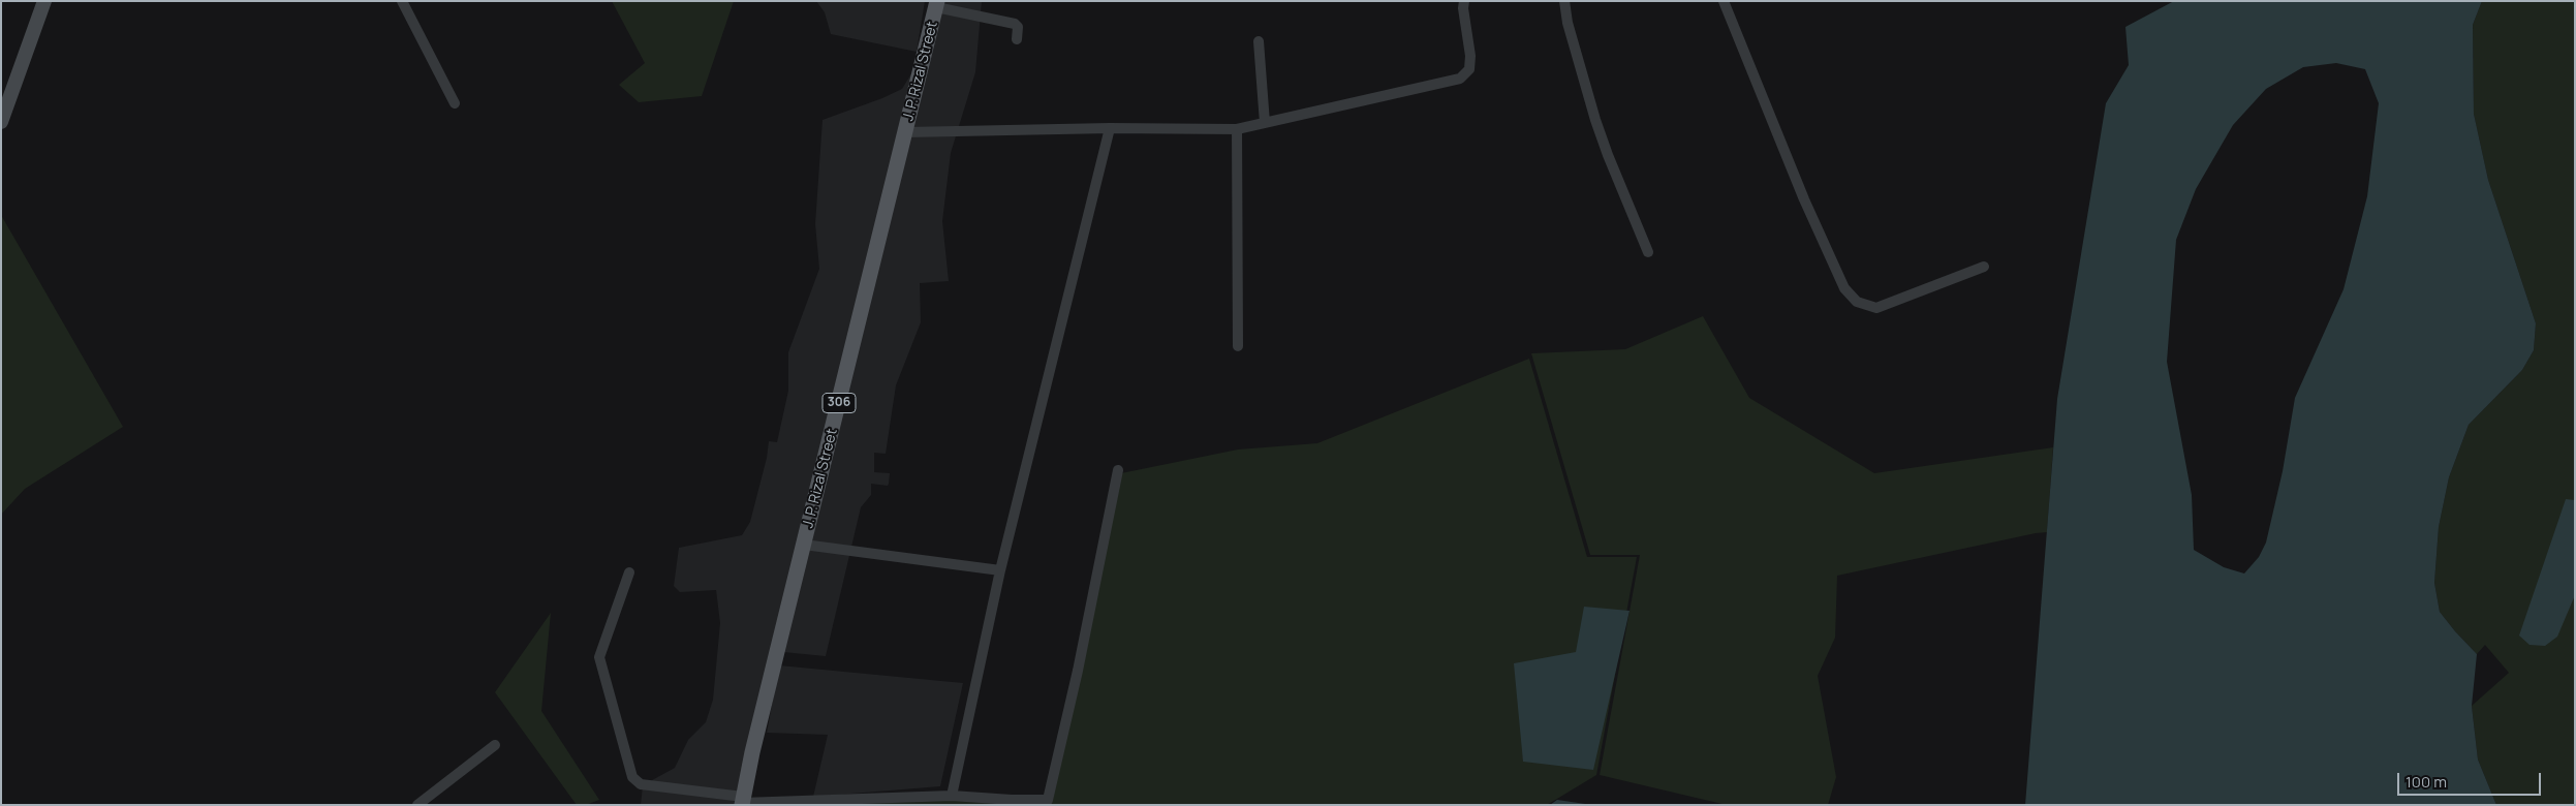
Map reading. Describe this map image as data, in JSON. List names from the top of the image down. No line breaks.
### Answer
{"streets":{"main road":["J. P. Rizal Street","306"]},"scale_bar":"100 m"}
